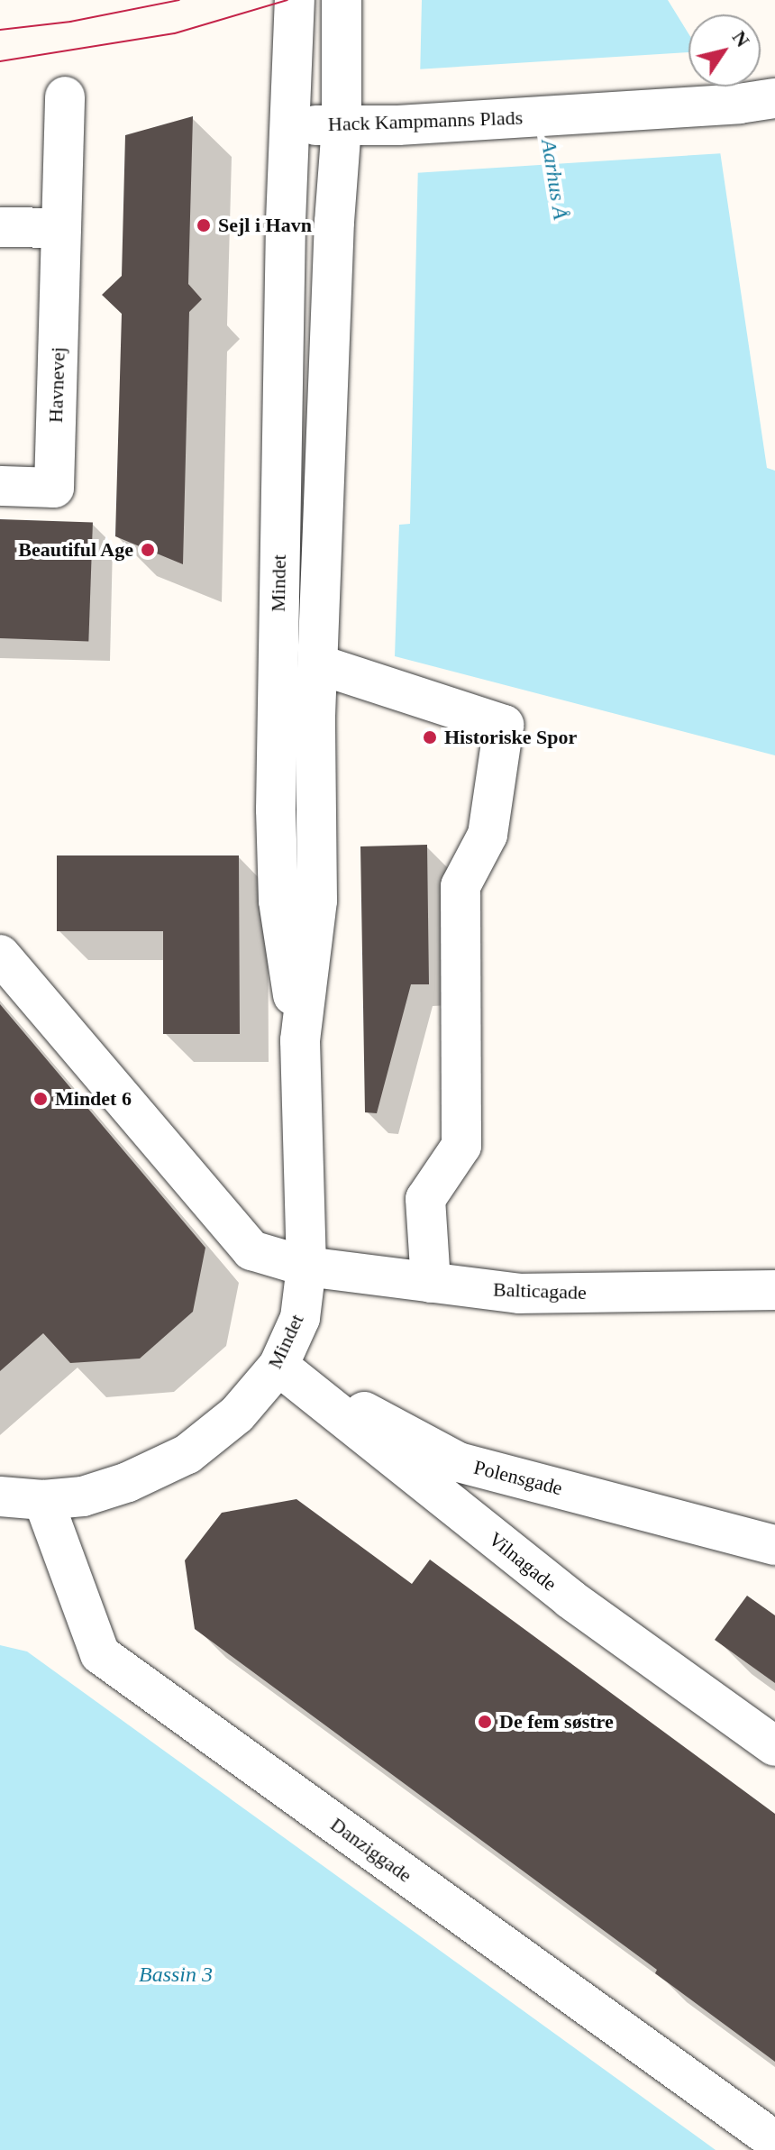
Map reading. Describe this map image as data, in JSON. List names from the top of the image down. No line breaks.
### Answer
{"streets":{"street":["Hack Kampmanns Plads","Havnevej","Mindet","Balticagade","Polensgade","Vilnagade","Danziggade"]},"crossings":[["Hack Kampmanns Plads","Mindet"],["Mindet","Balticagade"],["Mindet","Polensgade"],["Mindet","Vilnagade"],["Mindet","Danziggade"],["Polensgade","Vilnagade"]],"water":["Aarhus Å","Bassin 3"],"places":["Sejl i Havn","Beautiful Age","Historiske Spor","Mindet 6","De fem søstre"],"north":"top right"}
